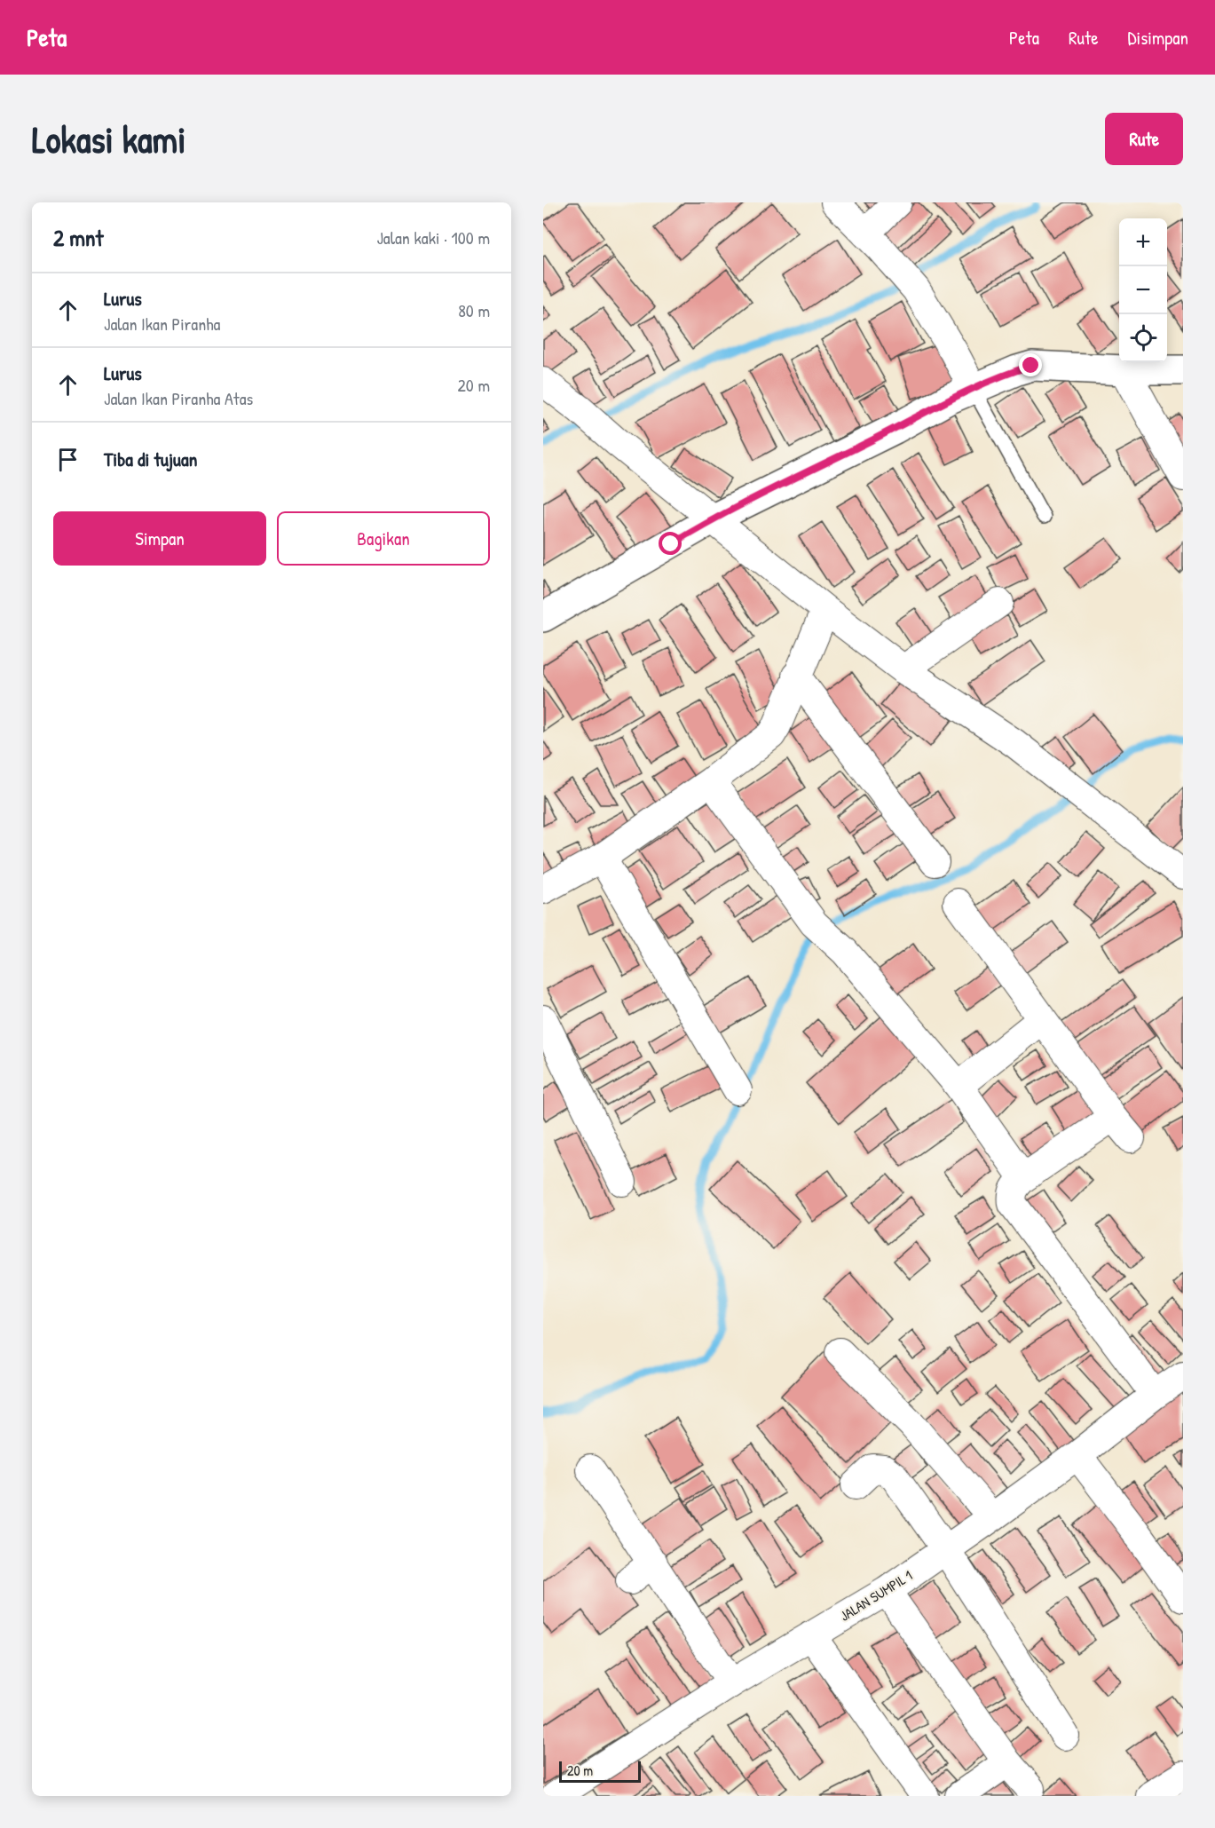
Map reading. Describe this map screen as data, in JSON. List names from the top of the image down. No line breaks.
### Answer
{"streets":{"street":["JALAN SUMPIL 1"]},"scale_bar":"20 m","page":{"header":"Peta","nav":["Peta","Rute","Disimpan"],"buttons":["Rute",["Simpan","Bagikan"]],"title":"Lokasi kami","heading":["2 mnt","Jalan kaki · 100 m"],"map_buttons":["+","−"],"list":[["Lurus","Jalan Ikan Piranha","80 m"],["Lurus","Jalan Ikan Piranha Atas","20 m"],"Tiba di tujuan"],"scale":"20 m"}}
